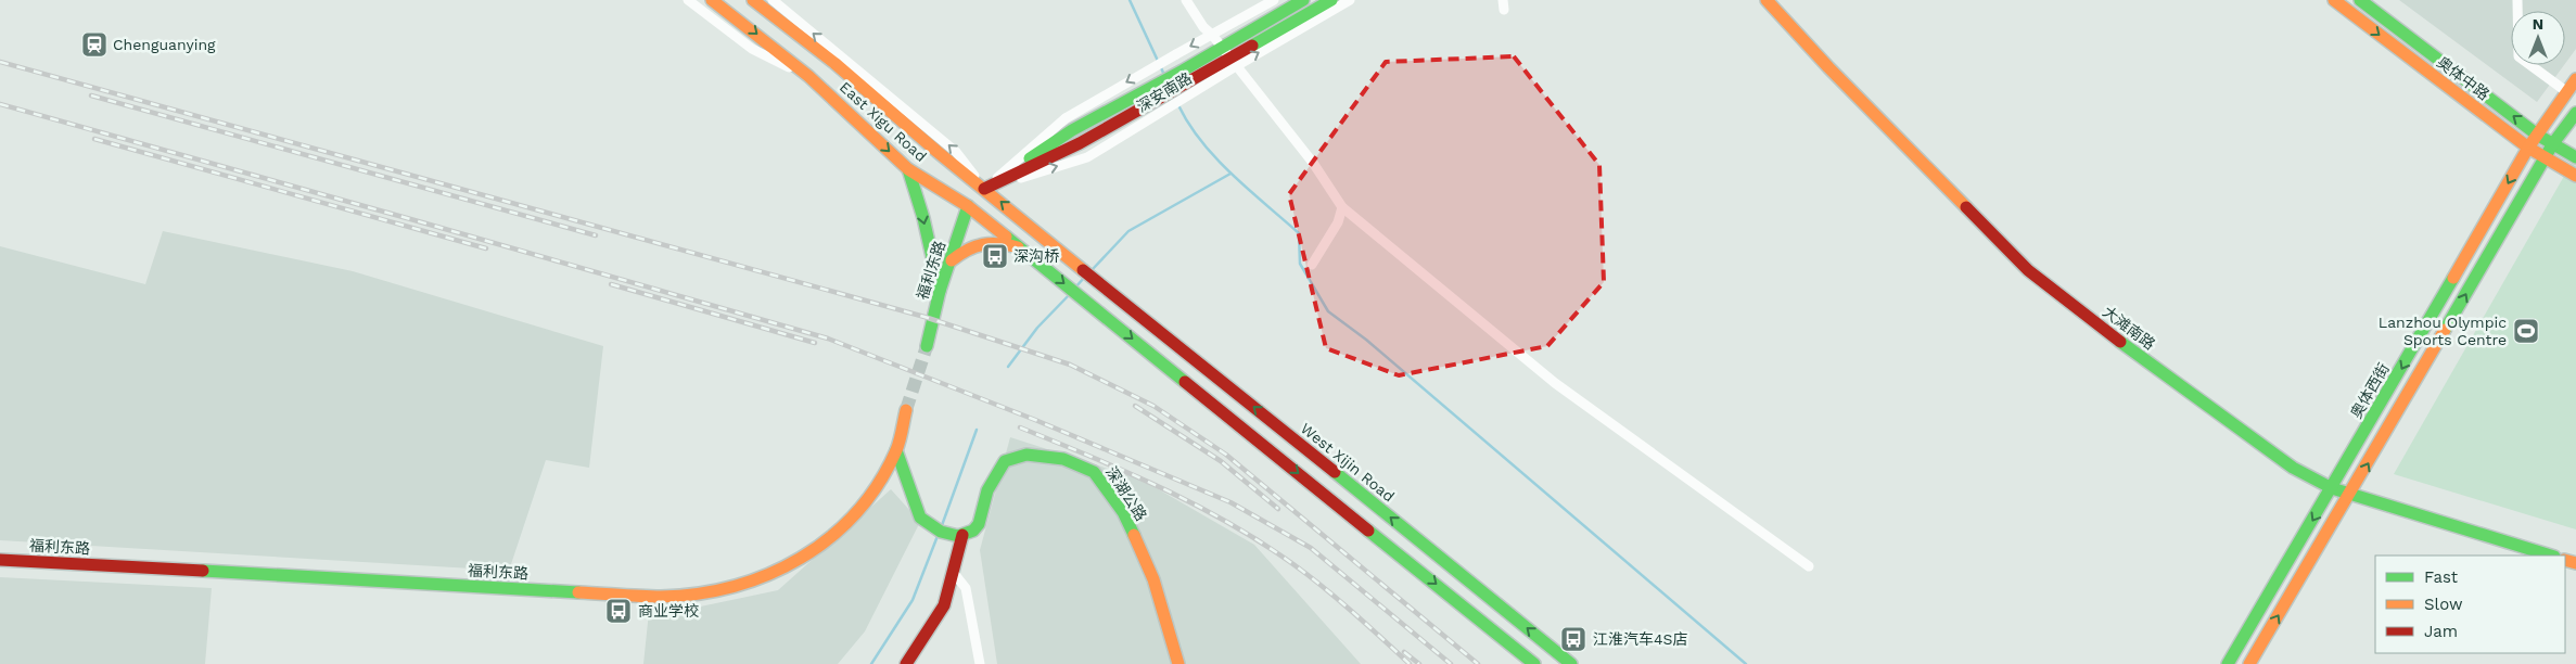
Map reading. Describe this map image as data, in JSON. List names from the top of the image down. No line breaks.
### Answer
{"streets":{"main road":["奥体中路","深安南路","East Xigu Road","福利东路","大滩南路","奥体西街","West Xijin Road","深湖公路"]},"crossings":[["奥体中路","奥体西街"],["深安南路","East Xigu Road"],["East Xigu Road","福利东路"],["East Xigu Road","West Xijin Road"],["大滩南路","奥体西街"]],"one_way":["West Xijin Road"],"places":{"station":["Chenguanying"],"bus stop":["深沟桥","商业学校","江淮汽车4S店"],"sports":["Lanzhou Olympic Sports Centre"]},"legend":["Fast","Slow","Jam"],"north":"top"}
